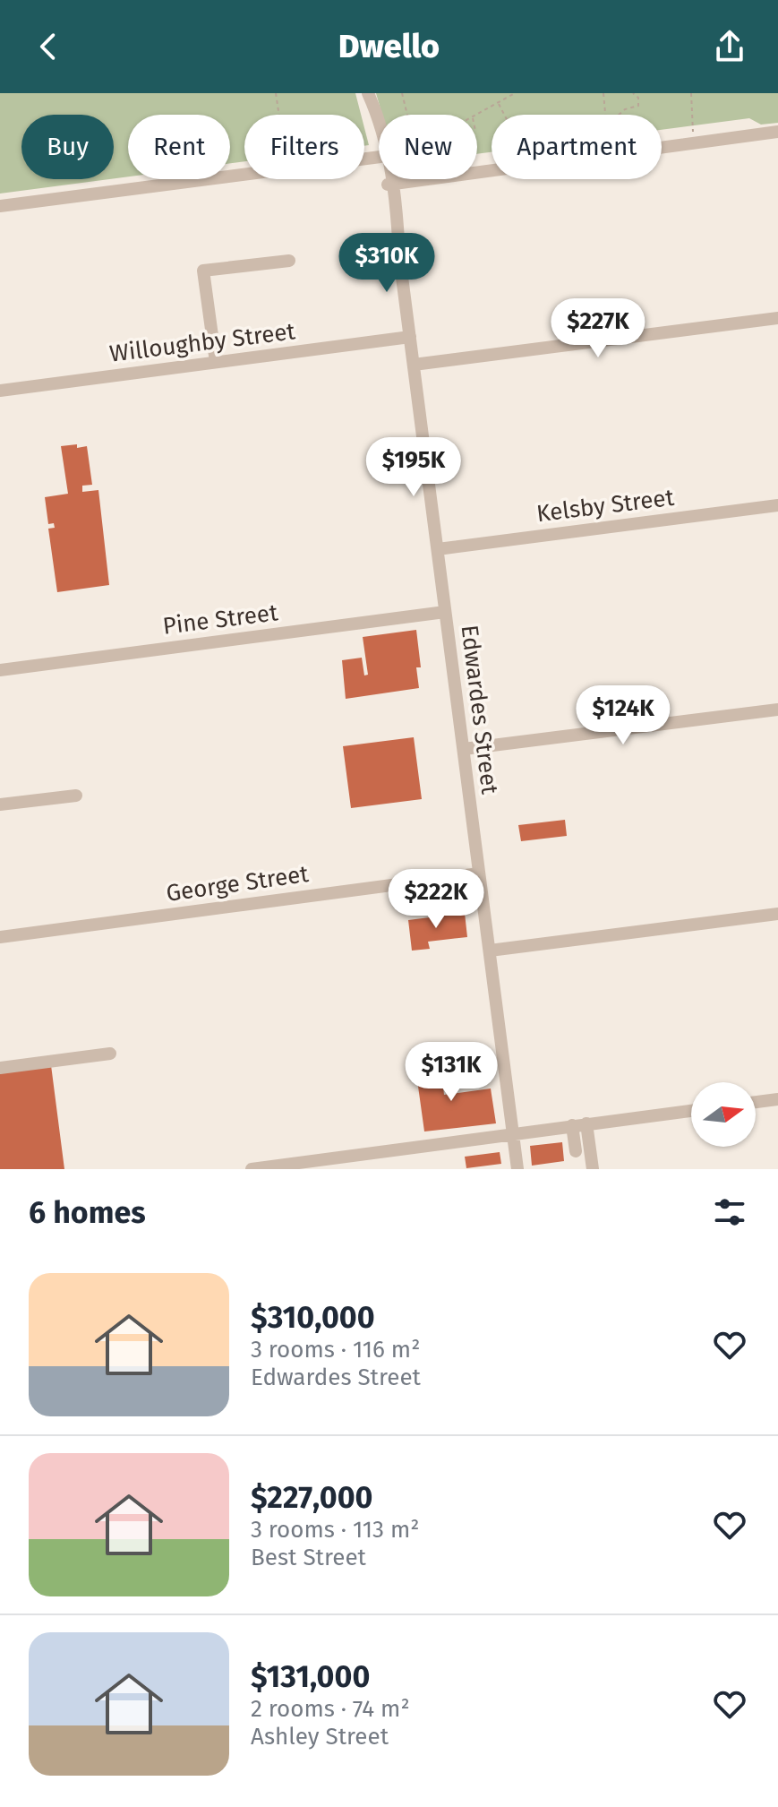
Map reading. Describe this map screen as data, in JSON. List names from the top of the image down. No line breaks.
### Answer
{"streets":{"street":["Willoughby Street","Kelsby Street","Pine Street","Edwardes Street","George Street"]},"crossings":[["Willoughby Street","Edwardes Street"],["Kelsby Street","Edwardes Street"],["Pine Street","Edwardes Street"],["Edwardes Street","George Street"]],"north":"right","page":{"header":"Dwello","chip":["Buy","Rent","Filters","New","Apartment"],"price":["$310K","$227K","$195K","$124K","$222K","$131K"],"heading":"6 homes","list":[{"name":"$310,000","note":"3 rooms · 116 m² · Edwardes Street"},{"name":"$227,000","note":"3 rooms · 113 m² · Best Street"},{"name":"$131,000","note":"2 rooms · 74 m² · Ashley Street"}]}}
